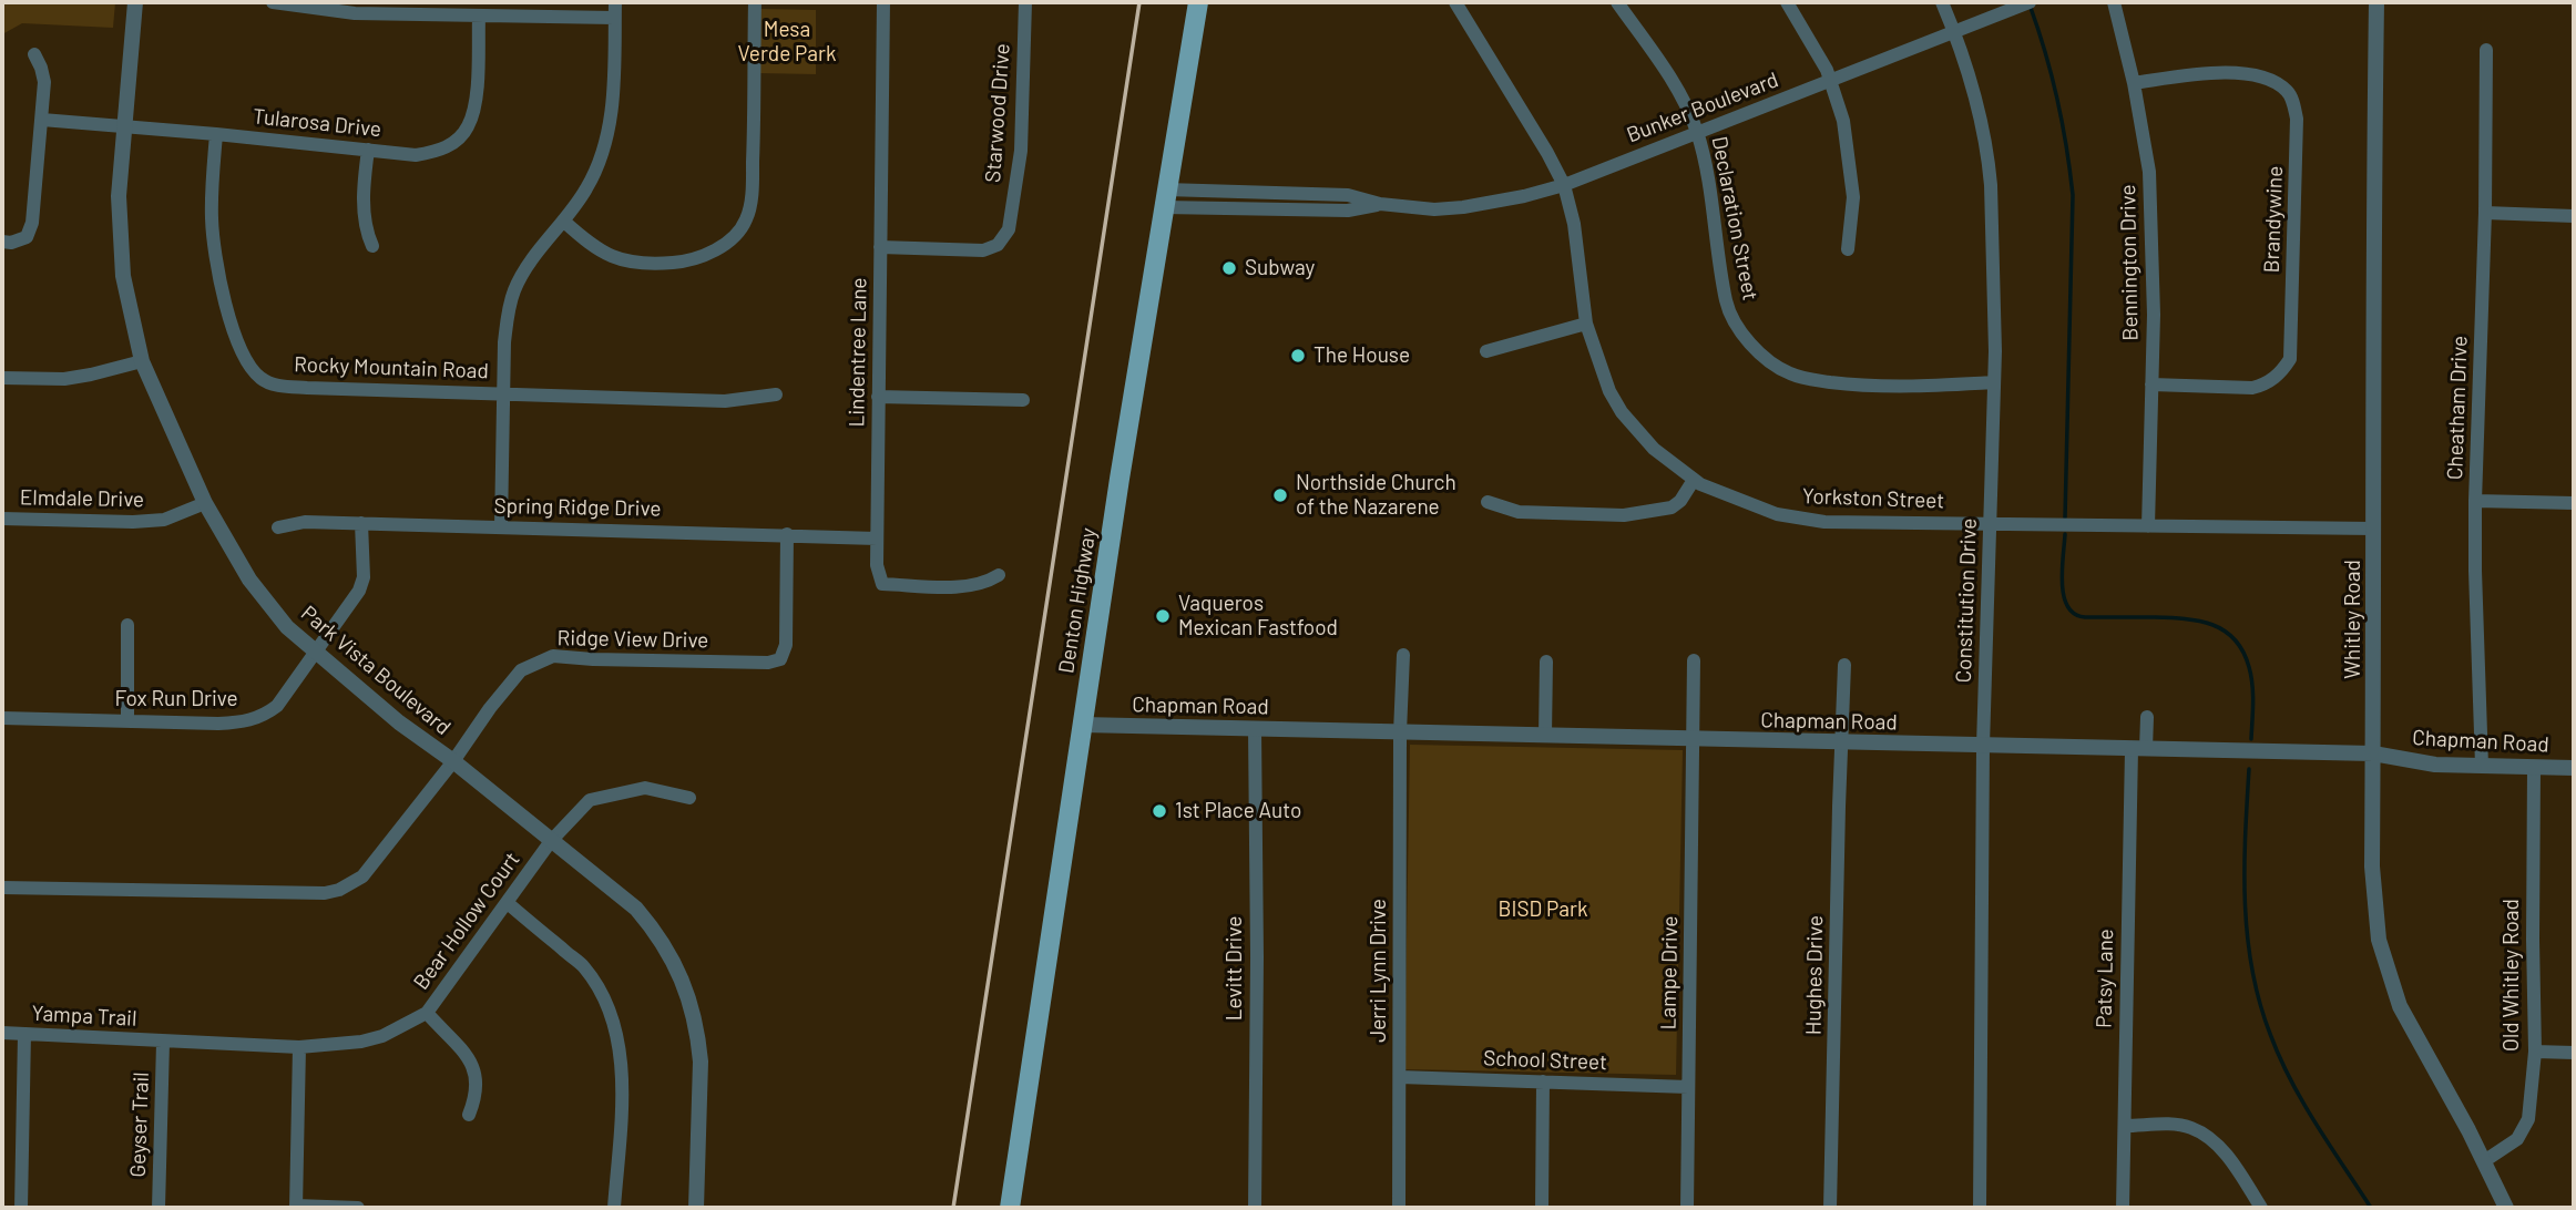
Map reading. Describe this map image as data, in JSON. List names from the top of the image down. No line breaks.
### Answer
{"streets":{"main road":["Denton Highway"],"street":["Bunker Boulevard","Starwood Drive","Tularosa Drive","Declaration Street","Brandywine","Bennington Drive","Lindentree Lane","Rocky Mountain Road","Cheatham Drive","Elmdale Drive","Yorkston Street","Spring Ridge Drive","Constitution Drive","Whitley Road","Ridge View Drive","Park Vista Boulevard","Fox Run Drive","Chapman Road","Bear Hollow Court","Levitt Drive","Jerri Lynn Drive","Lampe Drive","Hughes Drive","Old Whitley Road","Patsy Lane","Yampa Trail","School Street","Geyser Trail"]},"crossings":[["Bunker Boulevard","Declaration Street"],["Bunker Boulevard","Yorkston Street"],["Bunker Boulevard","Denton Highway"],["Bunker Boulevard","Constitution Drive"],["Starwood Drive","Lindentree Lane"],["Tularosa Drive","Rocky Mountain Road"],["Tularosa Drive","Park Vista Boulevard"],["Declaration Street","Constitution Drive"],["Brandywine","Bennington Drive"],["Bennington Drive","Yorkston Street"],["Lindentree Lane","Spring Ridge Drive"],["Cheatham Drive","Chapman Road"],["Elmdale Drive","Park Vista Boulevard"],["Yorkston Street","Constitution Drive"],["Yorkston Street","Whitley Road"],["Spring Ridge Drive","Ridge View Drive"],["Spring Ridge Drive","Fox Run Drive"],["Denton Highway","Chapman Road"],["Constitution Drive","Chapman Road"],["Whitley Road","Chapman Road"],["Whitley Road","Old Whitley Road"],["Ridge View Drive","Park Vista Boulevard"],["Park Vista Boulevard","Fox Run Drive"],["Park Vista Boulevard","Bear Hollow Court"],["Chapman Road","Levitt Drive"],["Chapman Road","Jerri Lynn Drive"],["Chapman Road","Lampe Drive"],["Chapman Road","Hughes Drive"],["Chapman Road","Old Whitley Road"],["Chapman Road","Patsy Lane"],["Bear Hollow Court","Yampa Trail"],["Bear Hollow Court","Geyser Trail"],["Jerri Lynn Drive","School Street"],["Lampe Drive","School Street"],["Yampa Trail","Geyser Trail"]],"parks":["Mesa Verde Park","BISD Park"],"places":["Subway","The House","Northside Church of the Nazarene","Vaqueros Mexican Fastfood","1st Place Auto"]}
